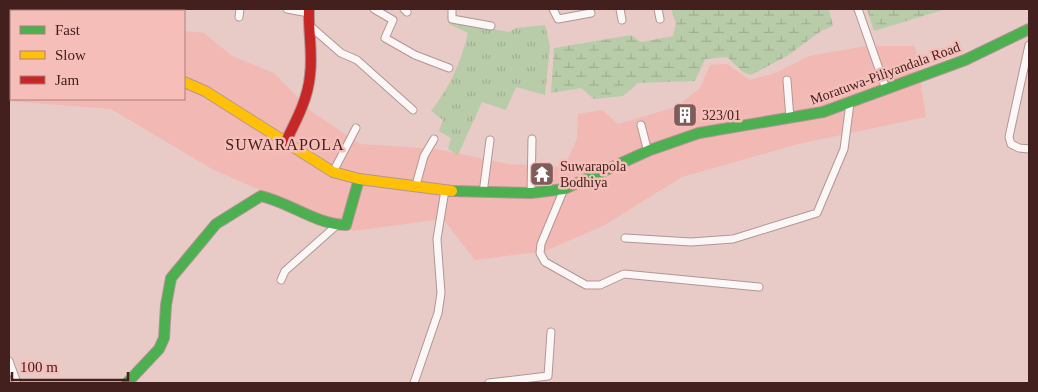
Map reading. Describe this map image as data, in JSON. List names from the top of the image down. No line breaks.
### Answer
{"streets":{"main road":["Moratuwa-Piliyandala Road"]},"districts":["SUWARAPOLA"],"places":{"building":["323/01"],"temple":["Suwarapola Bodhiya"]},"legend":["Fast","Slow","Jam"],"scale_bar":"100 m"}
